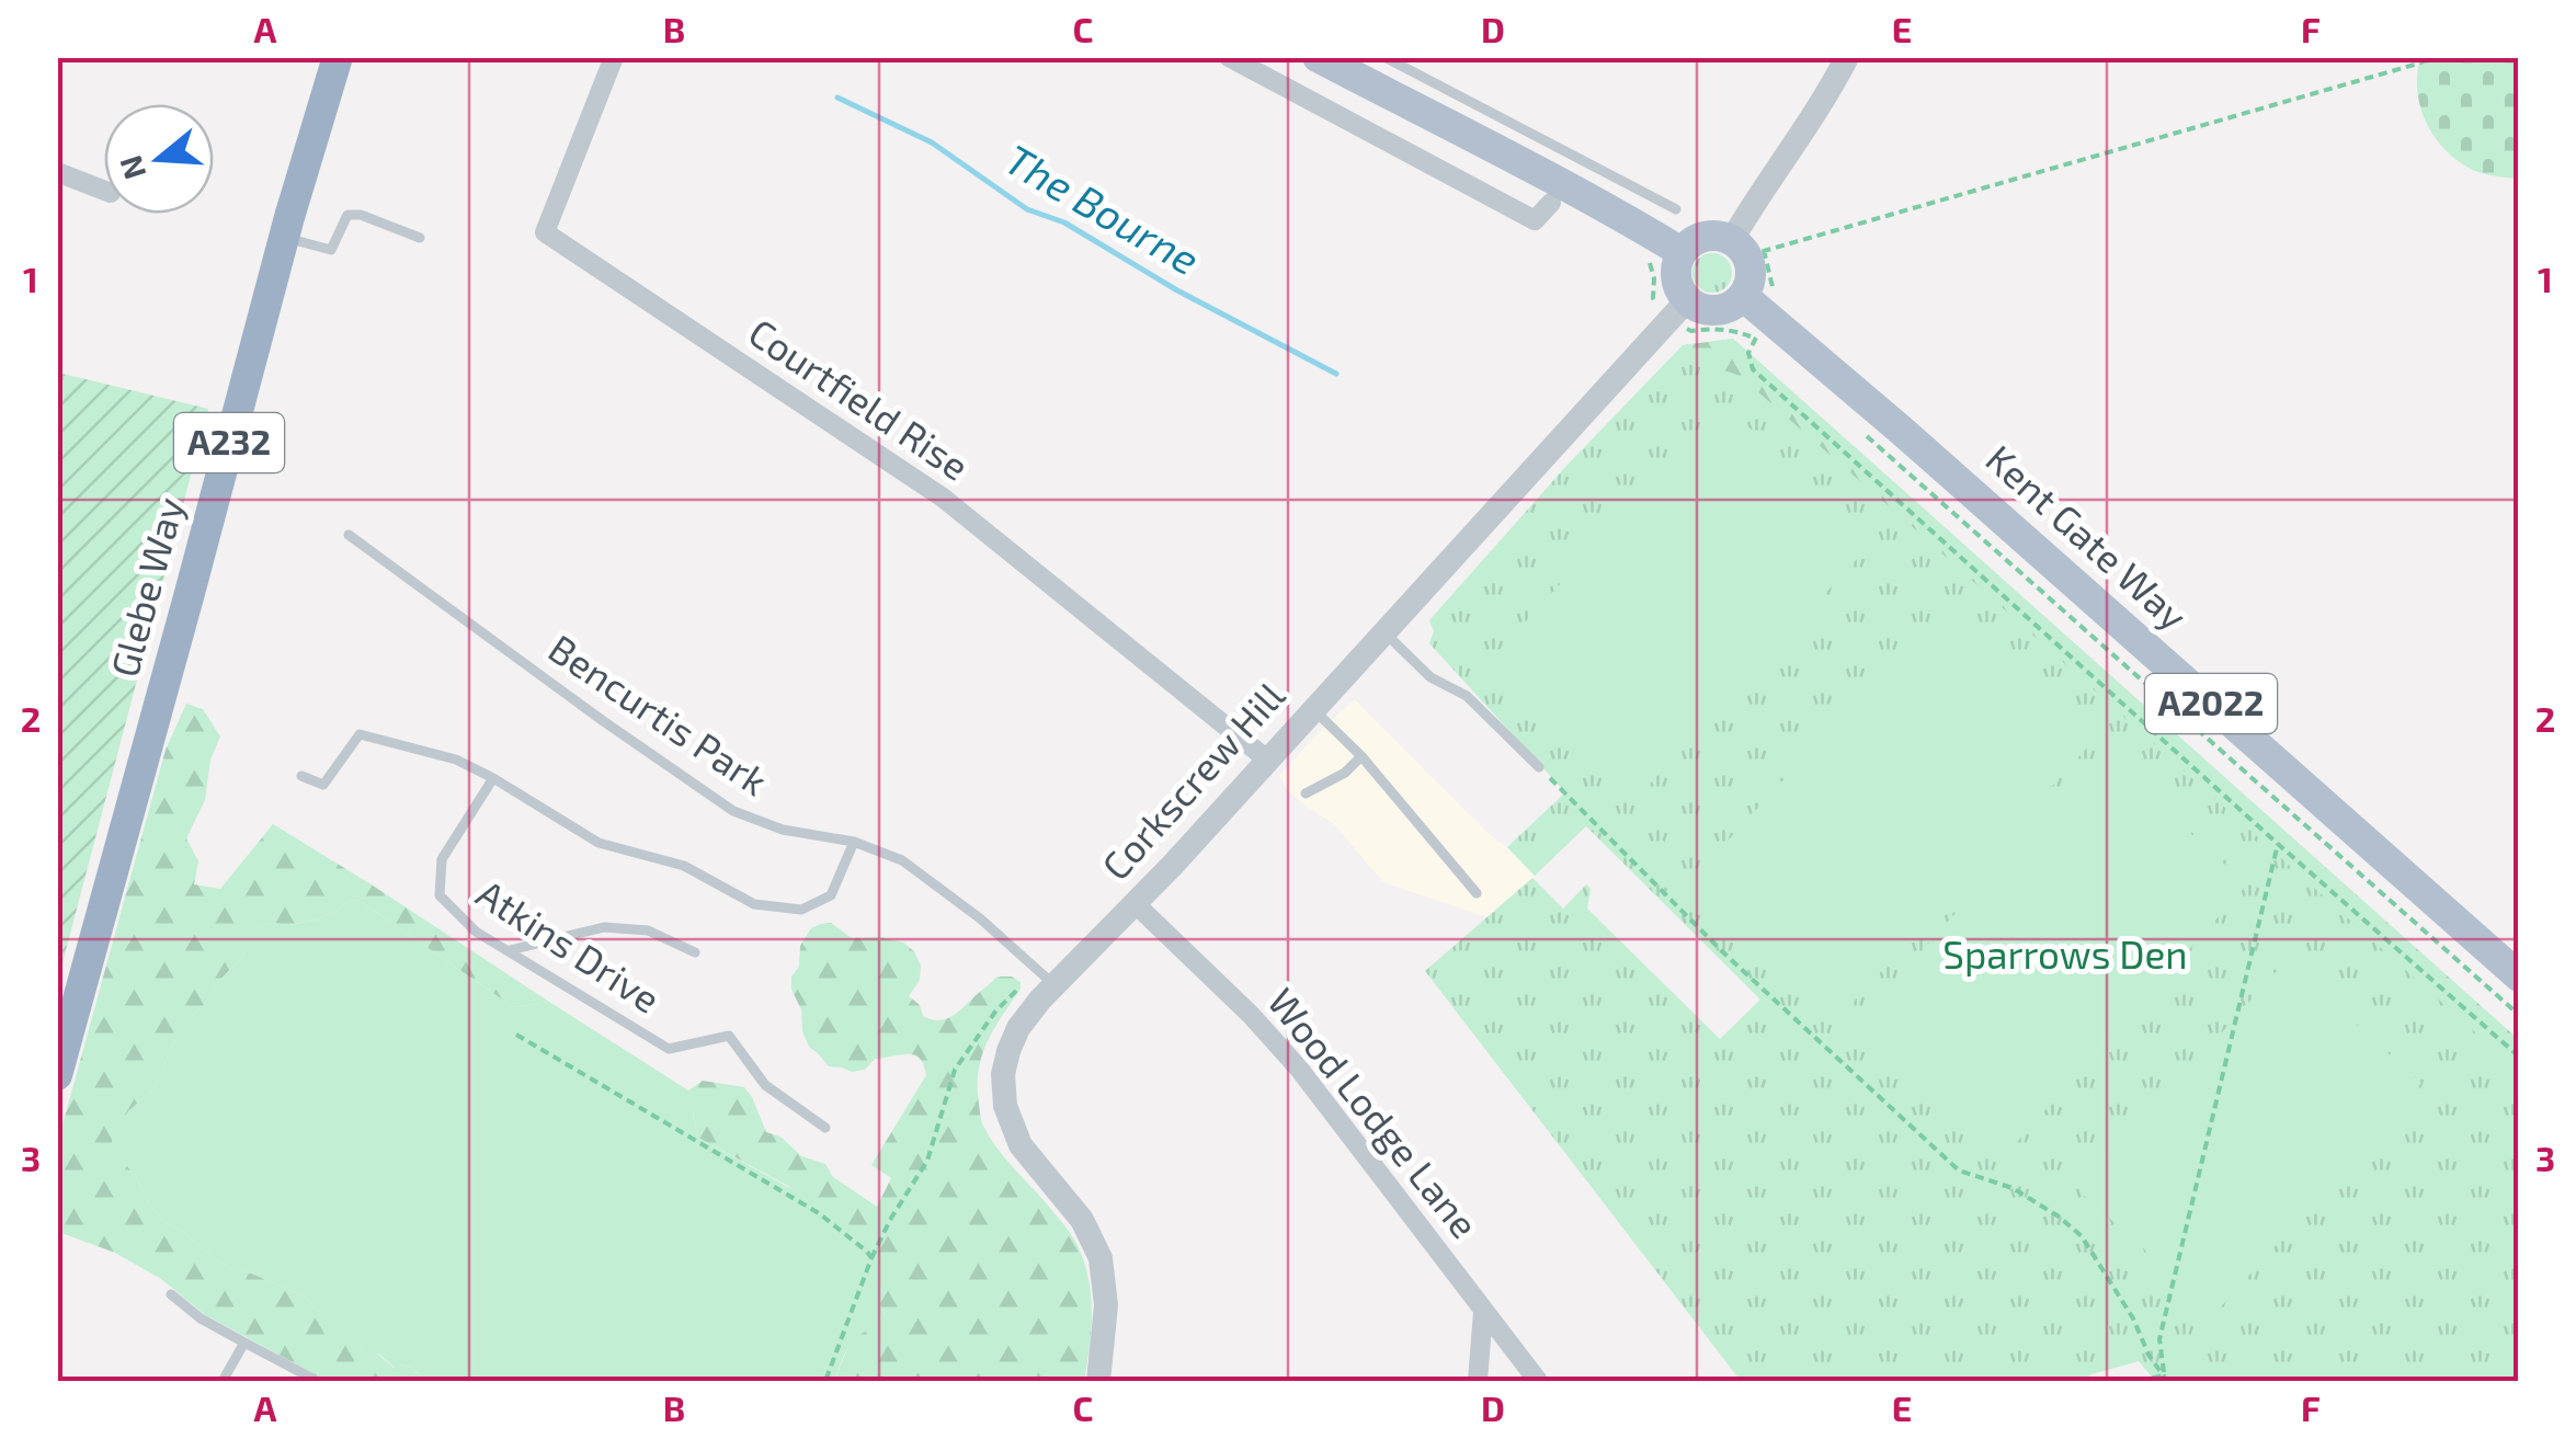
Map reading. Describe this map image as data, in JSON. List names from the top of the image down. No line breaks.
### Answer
{"streets":{"highway":["A232","Glebe Way"],"main road":["Kent Gate Way","A2022"],"street":["Courtfield Rise","Corkscrew Hill","Wood Lodge Lane"],"lane":["Bencurtis Park","Atkins Drive"]},"crossings":[["Courtfield Rise","Corkscrew Hill"],["Kent Gate Way","Corkscrew Hill"],["Bencurtis Park","Corkscrew Hill"],["Corkscrew Hill","Wood Lodge Lane"]],"water":["The Bourne"],"parks":["Sparrows Den"],"north":"left","grid":{"columns":["A","B","C","D","E","F"],"rows":["1","2","3"]}}
